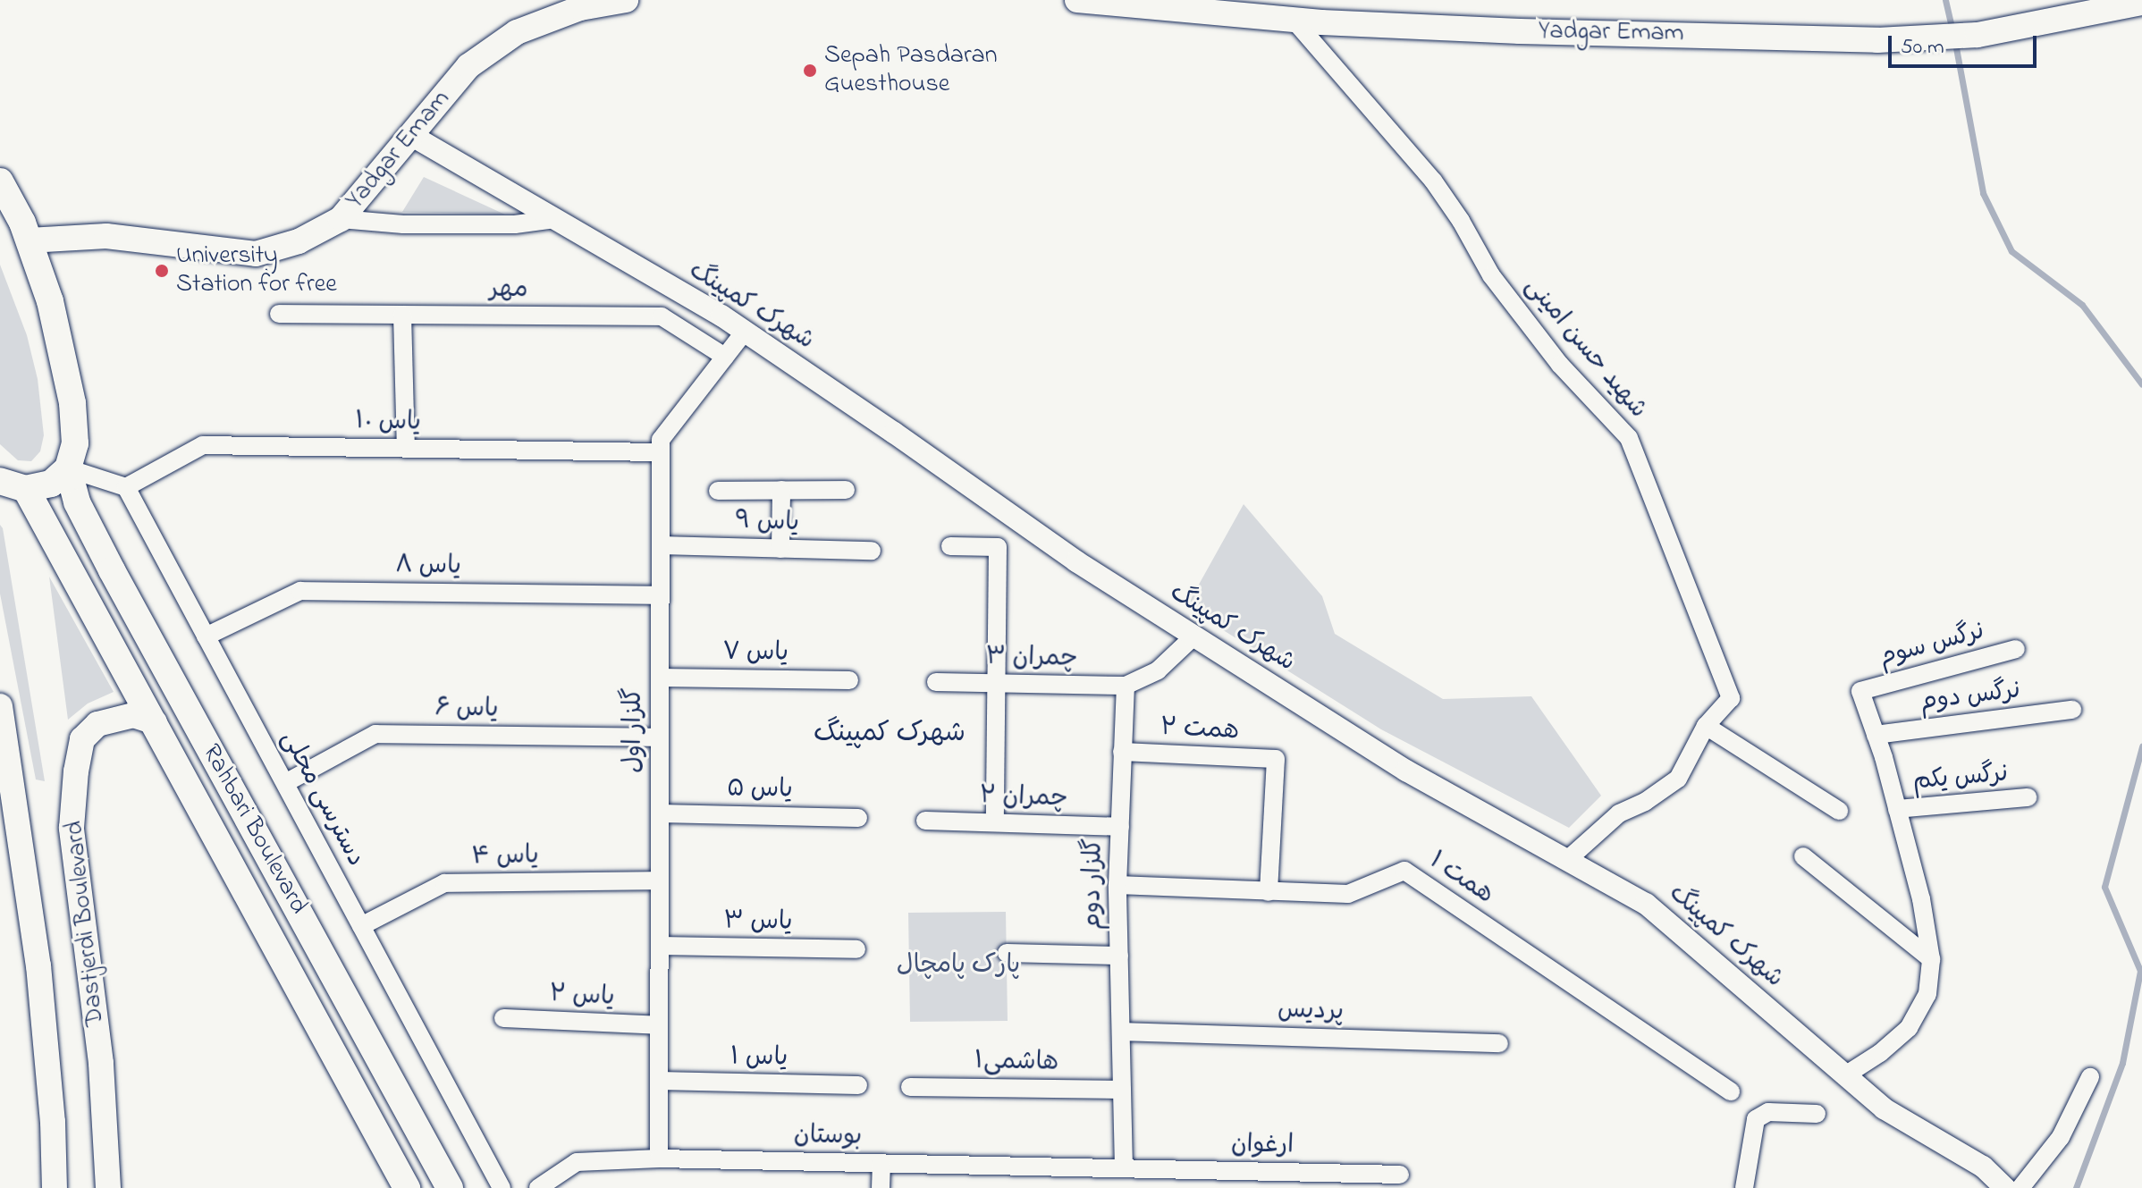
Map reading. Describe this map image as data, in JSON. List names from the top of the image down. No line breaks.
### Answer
{"streets":{"main road":["Yadgar Emam","Rahbari Boulevard","Dastjerdi Boulevard"],"street":["مهر","شهرک کمپینگ","شهید حسن امینی","یاس ۱۰","یاس ۹","یاس ۸","نرگس سوم","یاس ۷","چمران ۳","نرگس دوم","یاس ۶","گلزار اول","همت ۲","نرگس یکم","یاس ۵","چمران ۲","دسترسی محلی","یاس ۴","همت ۱","گلزار دوم","یاس ۳","یاس ۲","پردیس","یاس ۱","هاشمی۱","بوستان","ارغوان"]},"crossings":[["Yadgar Emam","شهرک کمپینگ"],["Yadgar Emam","شهید حسن امینی"],["مهر","گلزار اول"],["شهرک کمپینگ","شهید حسن امینی"],["شهرک کمپینگ","گلزار اول"],["یاس ۱۰","گلزار اول"],["یاس ۱۰","دسترسی محلی"],["یاس ۹","گلزار اول"],["یاس ۸","گلزار اول"],["یاس ۸","دسترسی محلی"],["نرگس سوم","نرگس دوم"],["یاس ۷","گلزار اول"],["چمران ۳","گلزار دوم"],["یاس ۶","گلزار اول"],["یاس ۶","دسترسی محلی"],["گلزار اول","یاس ۵"],["گلزار اول","یاس ۴"],["گلزار اول","یاس ۳"],["گلزار اول","یاس ۲"],["گلزار اول","یاس ۱"],["گلزار اول","بوستان"],["همت ۲","همت ۱"],["همت ۲","گلزار دوم"],["چمران ۲","گلزار دوم"],["دسترسی محلی","یاس ۴"],["Rahbari Boulevard","Dastjerdi Boulevard"],["همت ۱","گلزار دوم"],["گلزار دوم","پردیس"],["گلزار دوم","هاشمی۱"],["گلزار دوم","بوستان"],["گلزار دوم","ارغوان"],["بوستان","ارغوان"]],"districts":["شهرک کمپینگ"],"parks":["پارک پامچال"],"places":["Sepah Pasdaran Guesthouse","University Station for free"],"scale_bar":"50 m"}
